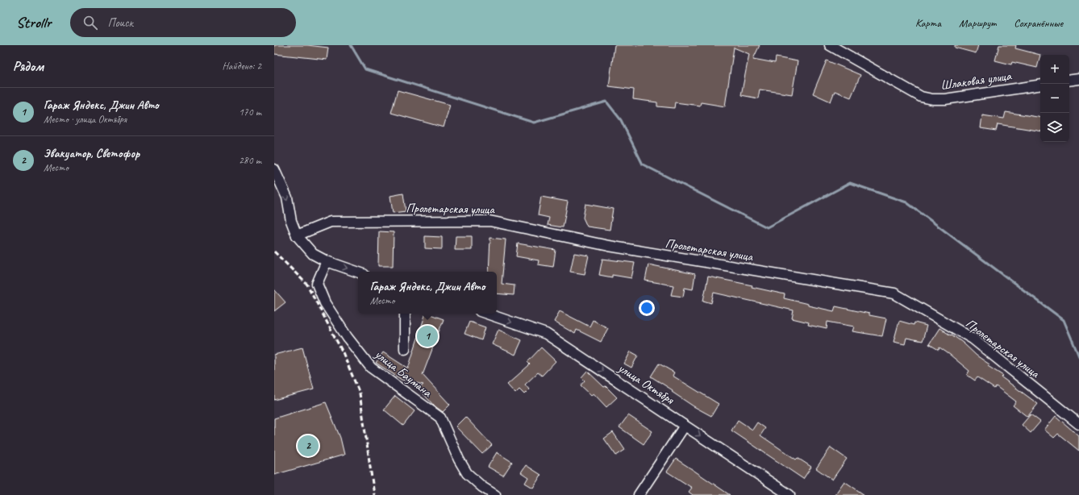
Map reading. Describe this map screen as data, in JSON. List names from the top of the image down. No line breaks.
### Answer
{"streets":{"street":["Шлаковая улица","Пролетарская улица","улица Баумана","улица Октября"]},"one_way":["улица Октября"],"page":{"header":"Strollr","search":"Поиск","nav":["Карта","Маршрут","Сохранённые"],"heading":["Рядом","Найдено: 2"],"map_buttons":["+","−"],"list":[{"mark":"1","name":"Гараж Яндекс, Джин Авто","note":"Место · улица Октября","value":"170 m"},{"mark":"2","name":"Эвакуатор, Светофор","note":"Место","value":"280 m"}],"popup":["Гараж Яндекс, Джин Авто","Место"],"pins":["1","2"]}}
